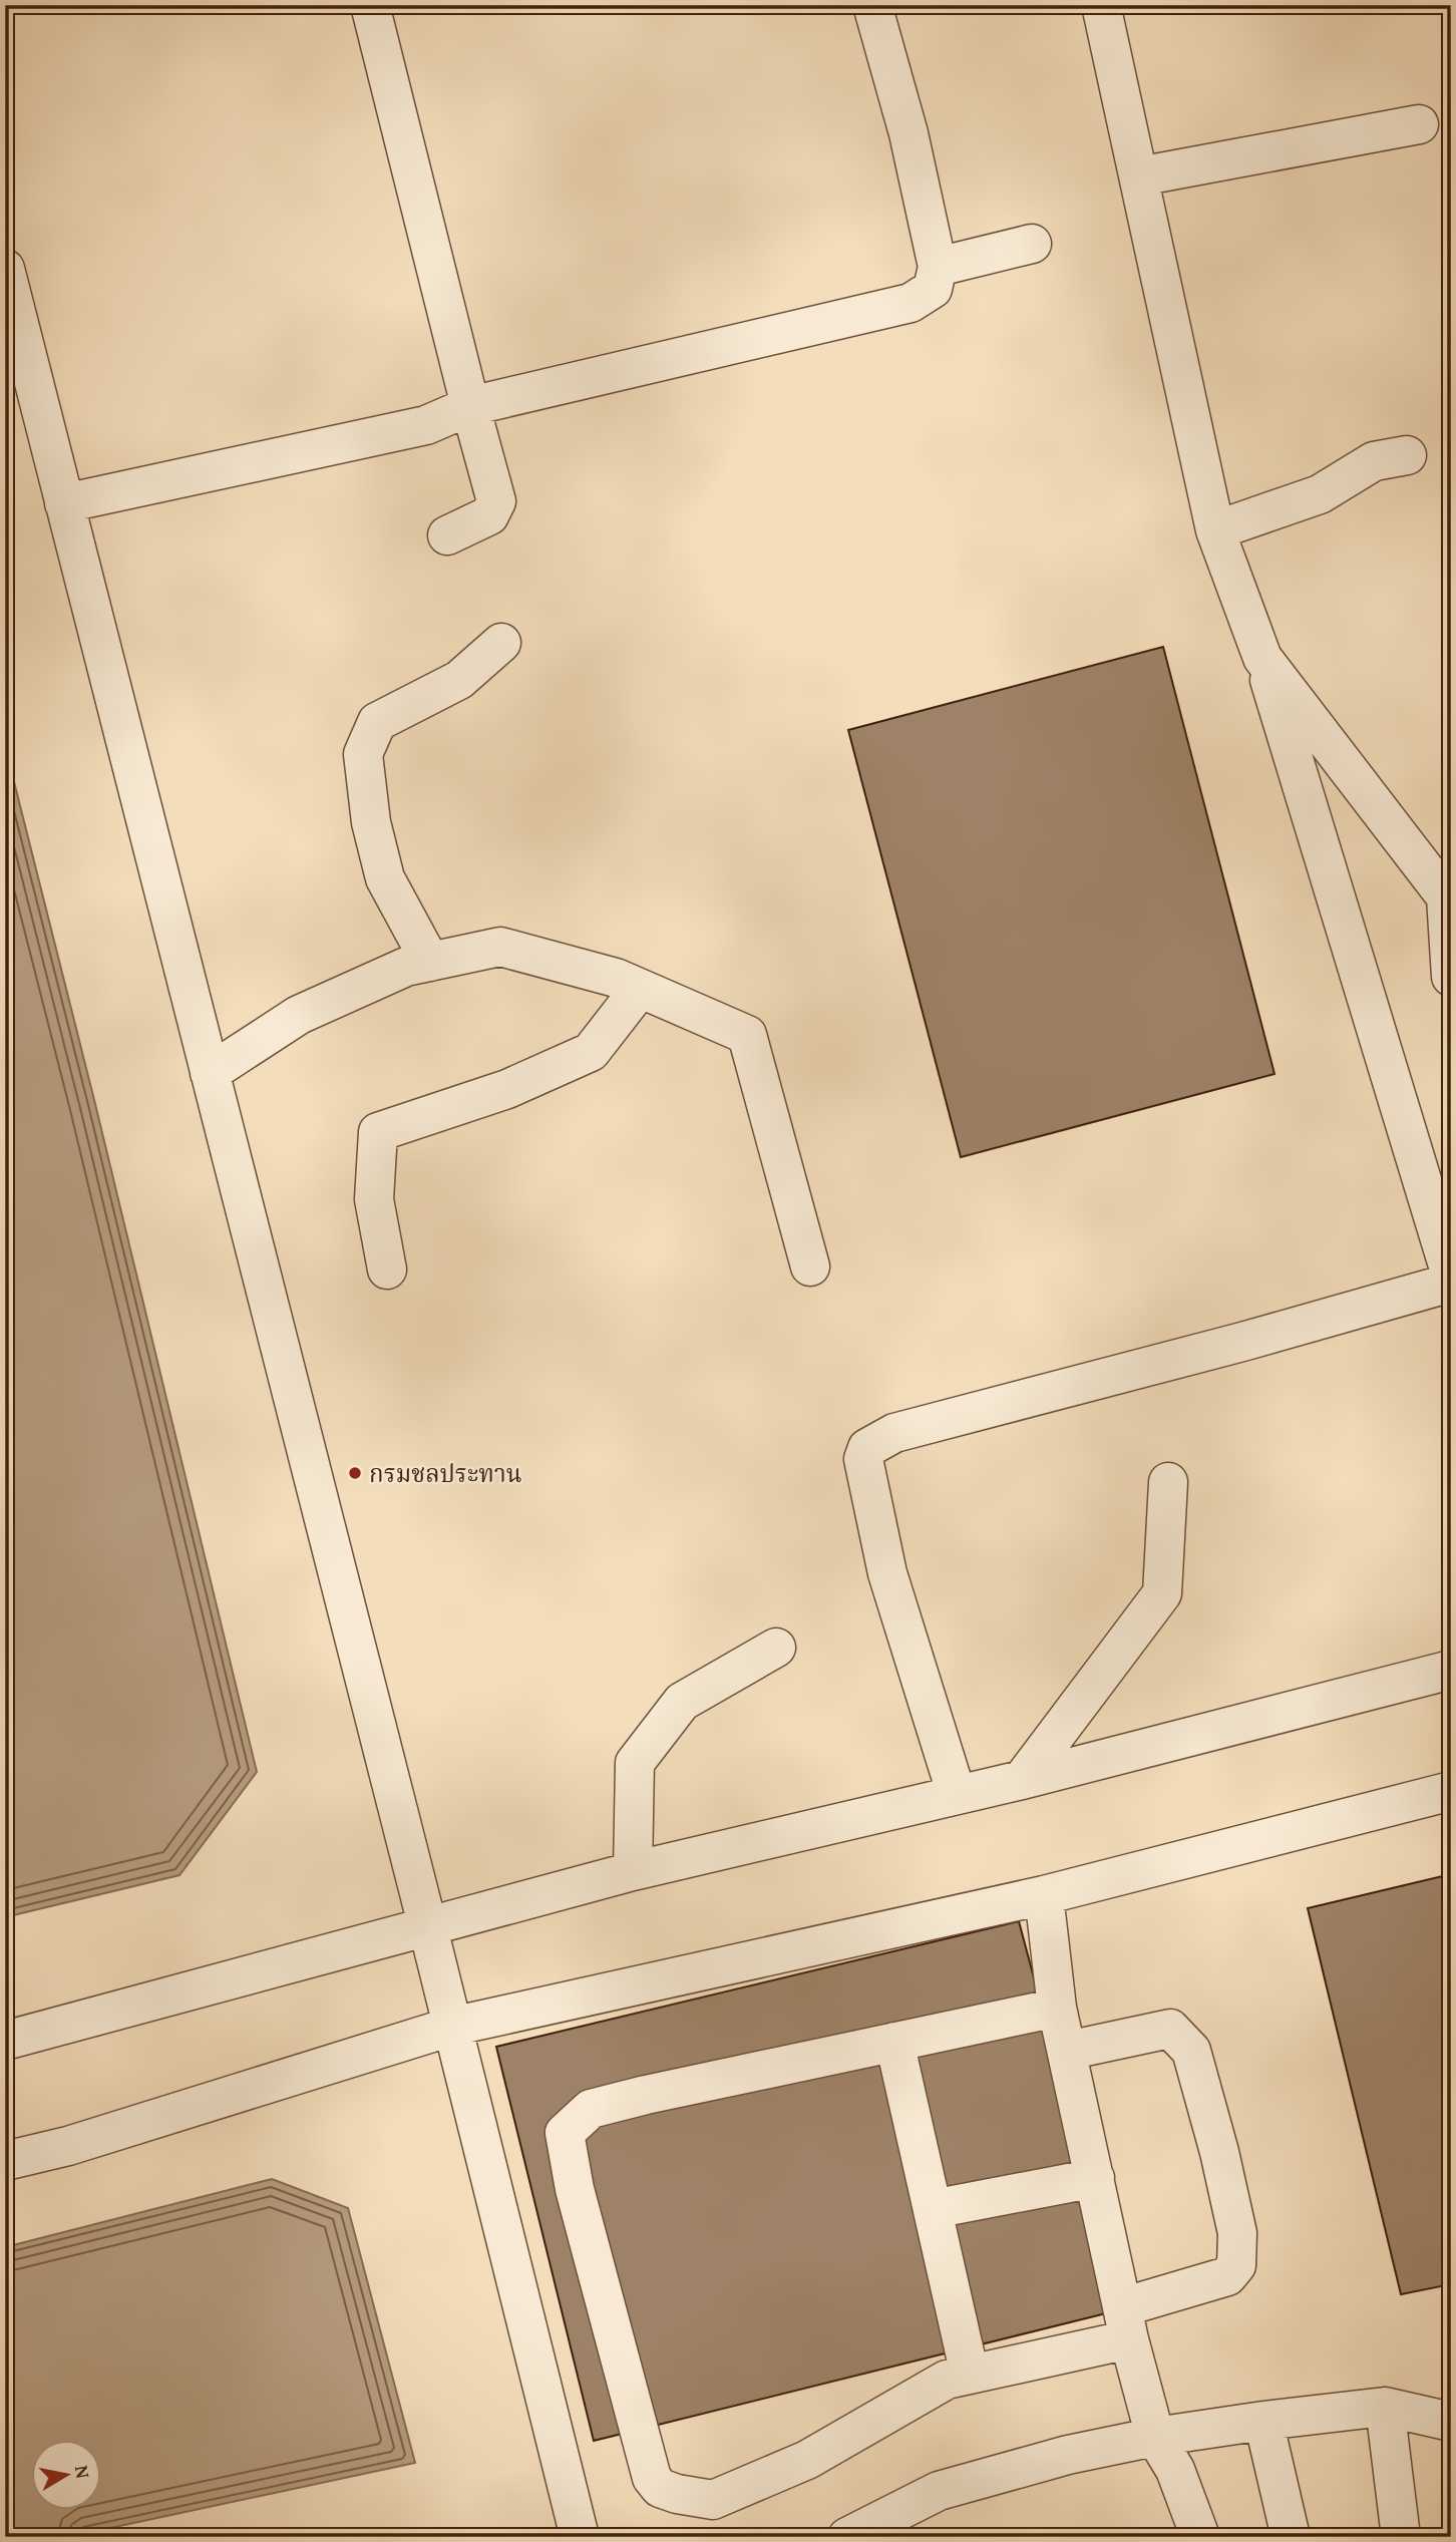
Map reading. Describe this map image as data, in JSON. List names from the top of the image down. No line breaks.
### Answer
{"places":["กรมชลประทาน"],"north":"right"}
